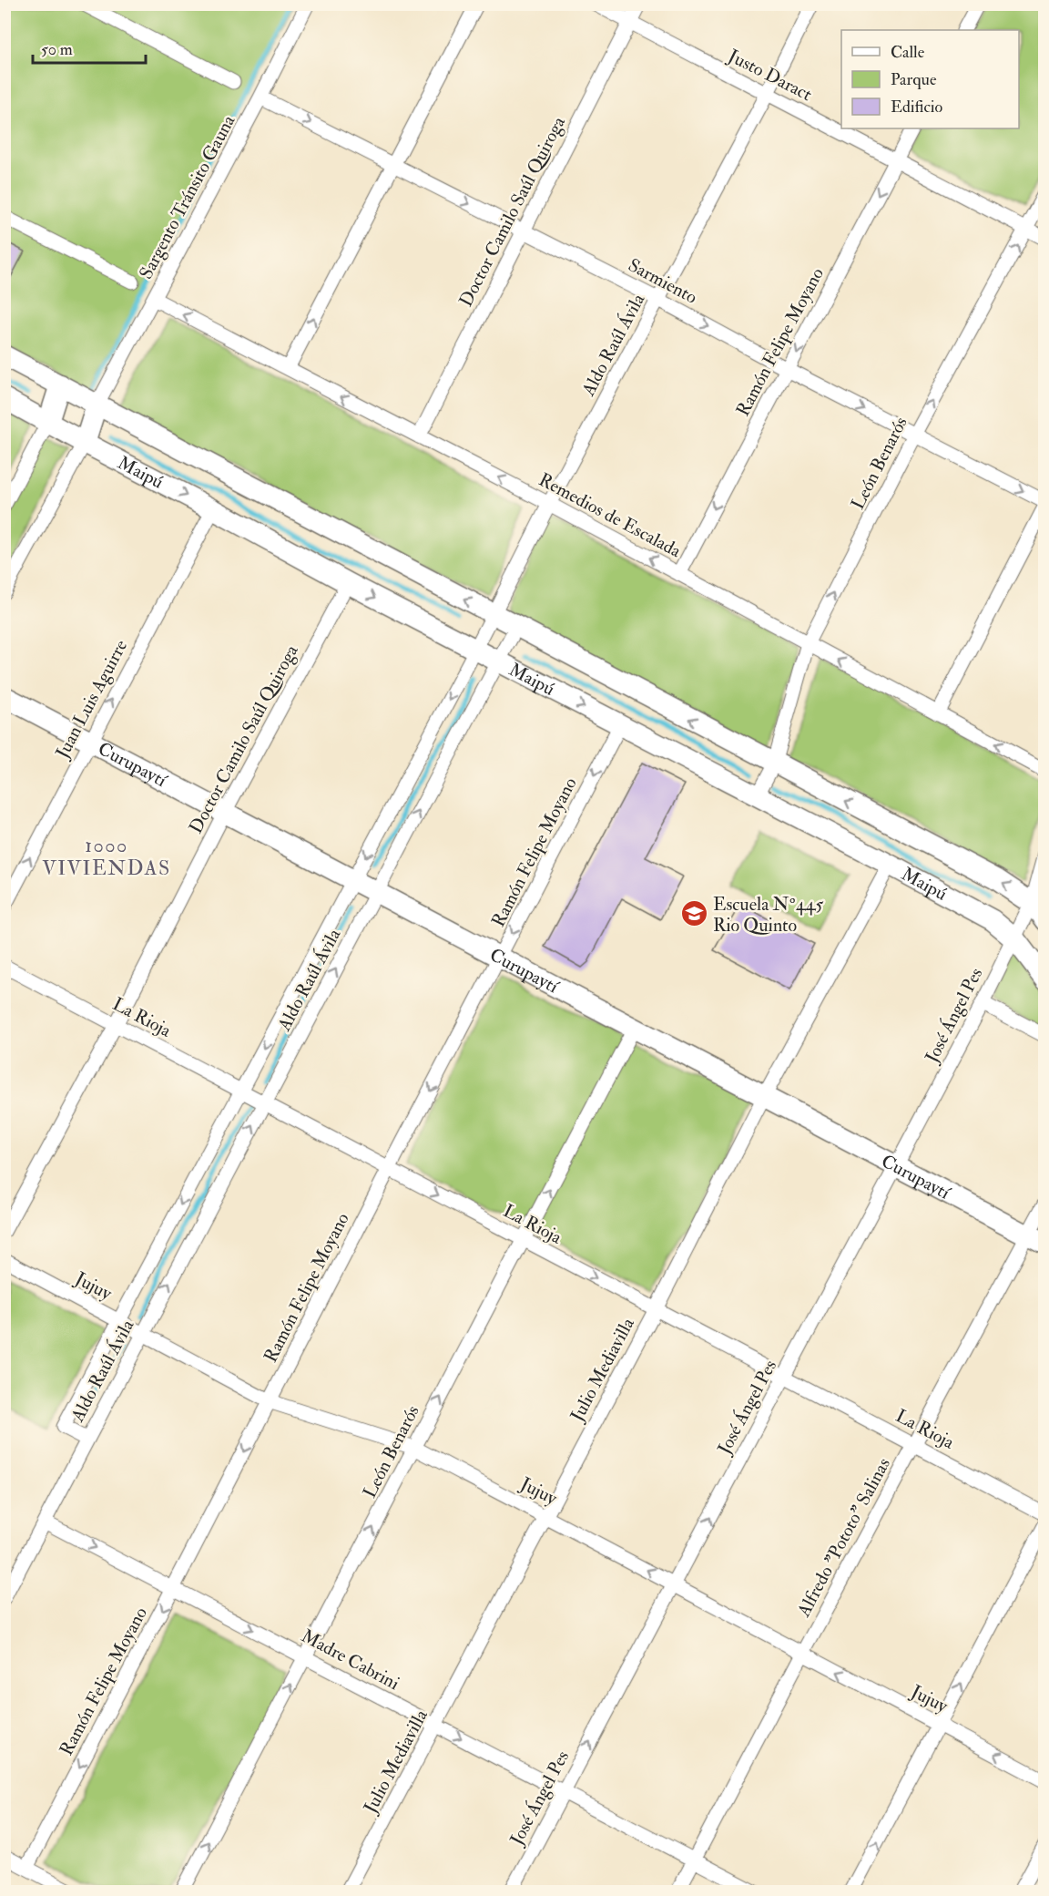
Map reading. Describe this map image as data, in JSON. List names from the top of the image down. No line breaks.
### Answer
{"streets":{"street":["Justo Daract","Sargento Tránsito Gauna","Doctor Camilo Saúl Quiroga","Sarmiento","Ramón Felipe Moyano","Aldo Raúl Ávila","León Benarós","Maipú","Remedios de Escalada","Juan Luis Aguirre","Curupaytí","José Ángel Pes","La Rioja","Jujuy","Julio Mediavilla","Alfredo \"Pototo\" Salinas","Madre Cabrini"]},"crossings":[["Justo Daract","Doctor Camilo Saúl Quiroga"],["Justo Daract","Ramón Felipe Moyano"],["Justo Daract","Aldo Raúl Ávila"],["Justo Daract","León Benarós"],["Sargento Tránsito Gauna","Sarmiento"],["Sargento Tránsito Gauna","Maipú"],["Sargento Tránsito Gauna","Remedios de Escalada"],["Doctor Camilo Saúl Quiroga","Sarmiento"],["Doctor Camilo Saúl Quiroga","Maipú"],["Doctor Camilo Saúl Quiroga","Remedios de Escalada"],["Doctor Camilo Saúl Quiroga","Curupaytí"],["Doctor Camilo Saúl Quiroga","La Rioja"],["Sarmiento","Ramón Felipe Moyano"],["Sarmiento","Aldo Raúl Ávila"],["Sarmiento","León Benarós"],["Ramón Felipe Moyano","Maipú"],["Ramón Felipe Moyano","Remedios de Escalada"],["Ramón Felipe Moyano","Curupaytí"],["Ramón Felipe Moyano","La Rioja"],["Ramón Felipe Moyano","Jujuy"],["Ramón Felipe Moyano","Madre Cabrini"],["Aldo Raúl Ávila","Maipú"],["Aldo Raúl Ávila","Remedios de Escalada"],["Aldo Raúl Ávila","Curupaytí"],["Aldo Raúl Ávila","La Rioja"],["Aldo Raúl Ávila","Jujuy"],["León Benarós","Maipú"],["León Benarós","Remedios de Escalada"],["León Benarós","Curupaytí"],["León Benarós","La Rioja"],["León Benarós","Jujuy"],["León Benarós","Madre Cabrini"],["Maipú","Juan Luis Aguirre"],["Maipú","José Ángel Pes"],["Maipú","Julio Mediavilla"],["Juan Luis Aguirre","Curupaytí"],["Curupaytí","José Ángel Pes"],["Curupaytí","Julio Mediavilla"],["Curupaytí","Alfredo \"Pototo\" Salinas"],["José Ángel Pes","La Rioja"],["José Ángel Pes","Jujuy"],["José Ángel Pes","Madre Cabrini"],["La Rioja","Julio Mediavilla"],["La Rioja","Alfredo \"Pototo\" Salinas"],["Jujuy","Julio Mediavilla"],["Jujuy","Alfredo \"Pototo\" Salinas"],["Julio Mediavilla","Madre Cabrini"],["Alfredo \"Pototo\" Salinas","Madre Cabrini"]],"one_way":["Sarmiento","Ramón Felipe Moyano","León Benarós","Remedios de Escalada","Juan Luis Aguirre","José Ángel Pes","Jujuy","Madre Cabrini"],"districts":["1000 VIVIENDAS"],"places":{"school or university":["Escuela Nº445 Rio Quinto"]},"legend":["Calle","Parque","Edificio"],"scale_bar":"50 m"}
